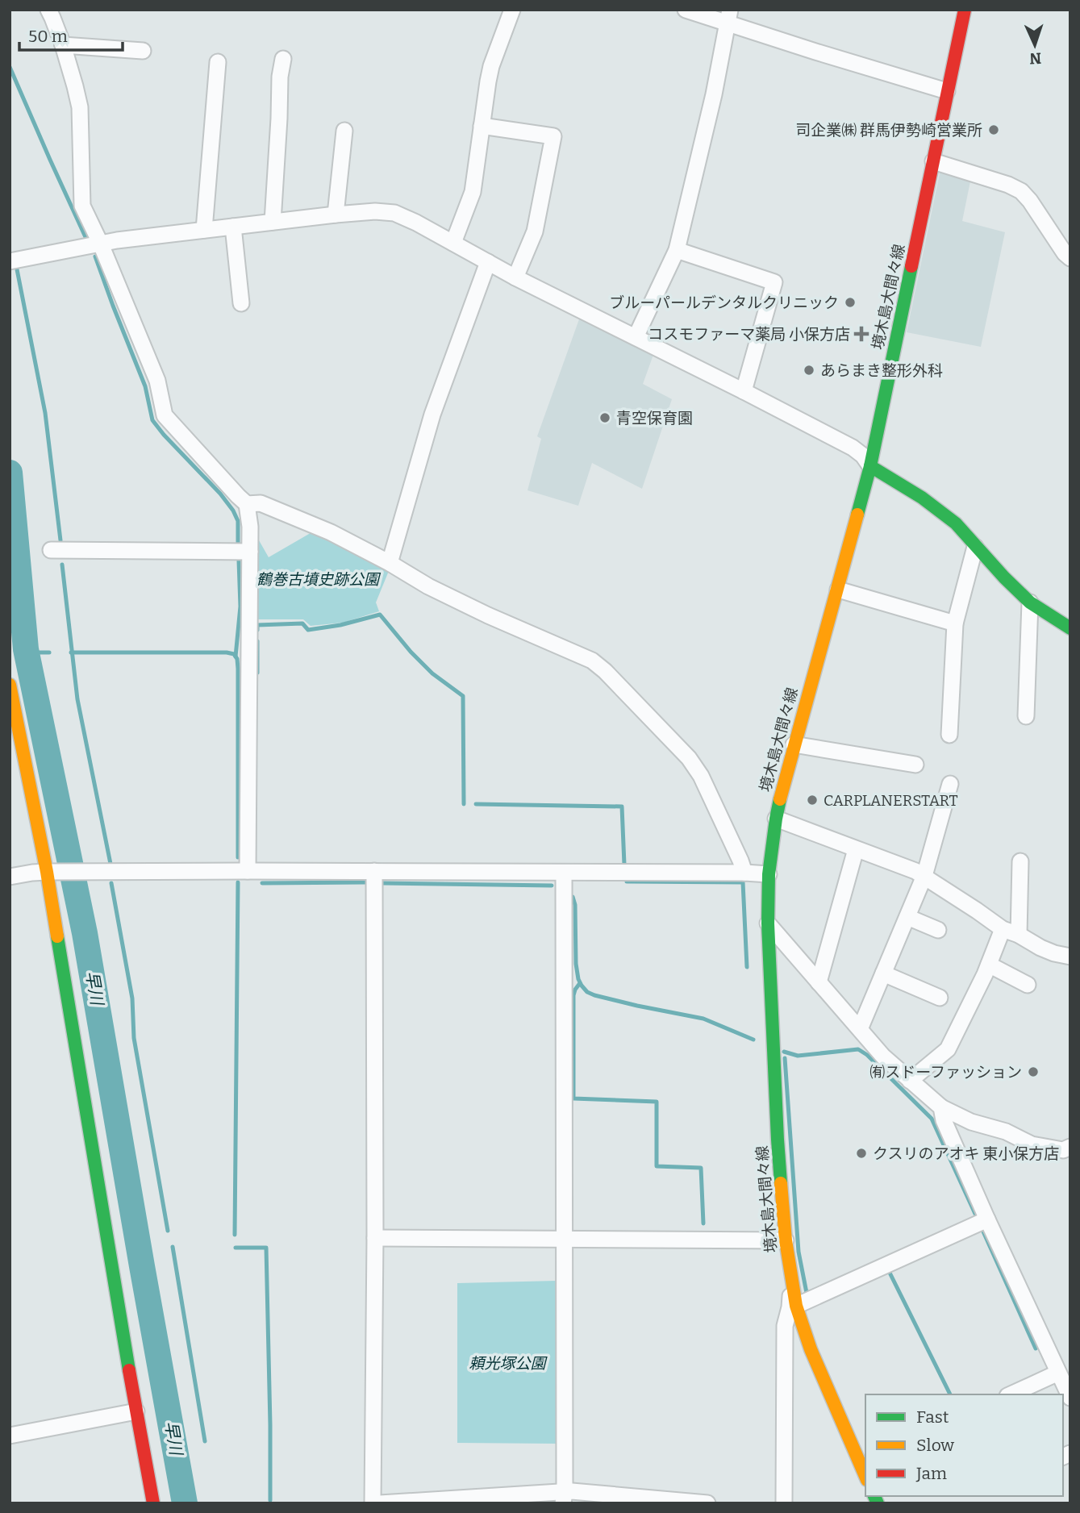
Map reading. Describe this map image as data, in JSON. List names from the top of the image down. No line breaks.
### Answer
{"streets":{"main road":["境木島大間々線"]},"water":["早川"],"parks":["鶴巻古墳史跡公園","頼光塚公園"],"places":{"other":["司企業㈱ 群馬伊勢崎営業所","ブルーパールデンタルクリニック","あらまき整形外科","青空保育園","CARPLANERSTART","㈲スドーファッション","クスリのアオキ 東小保方店"],"health":["コスモファーマ薬局 小保方店"]},"legend":["Fast","Slow","Jam"],"scale_bar":"50 m","north":"bottom"}
